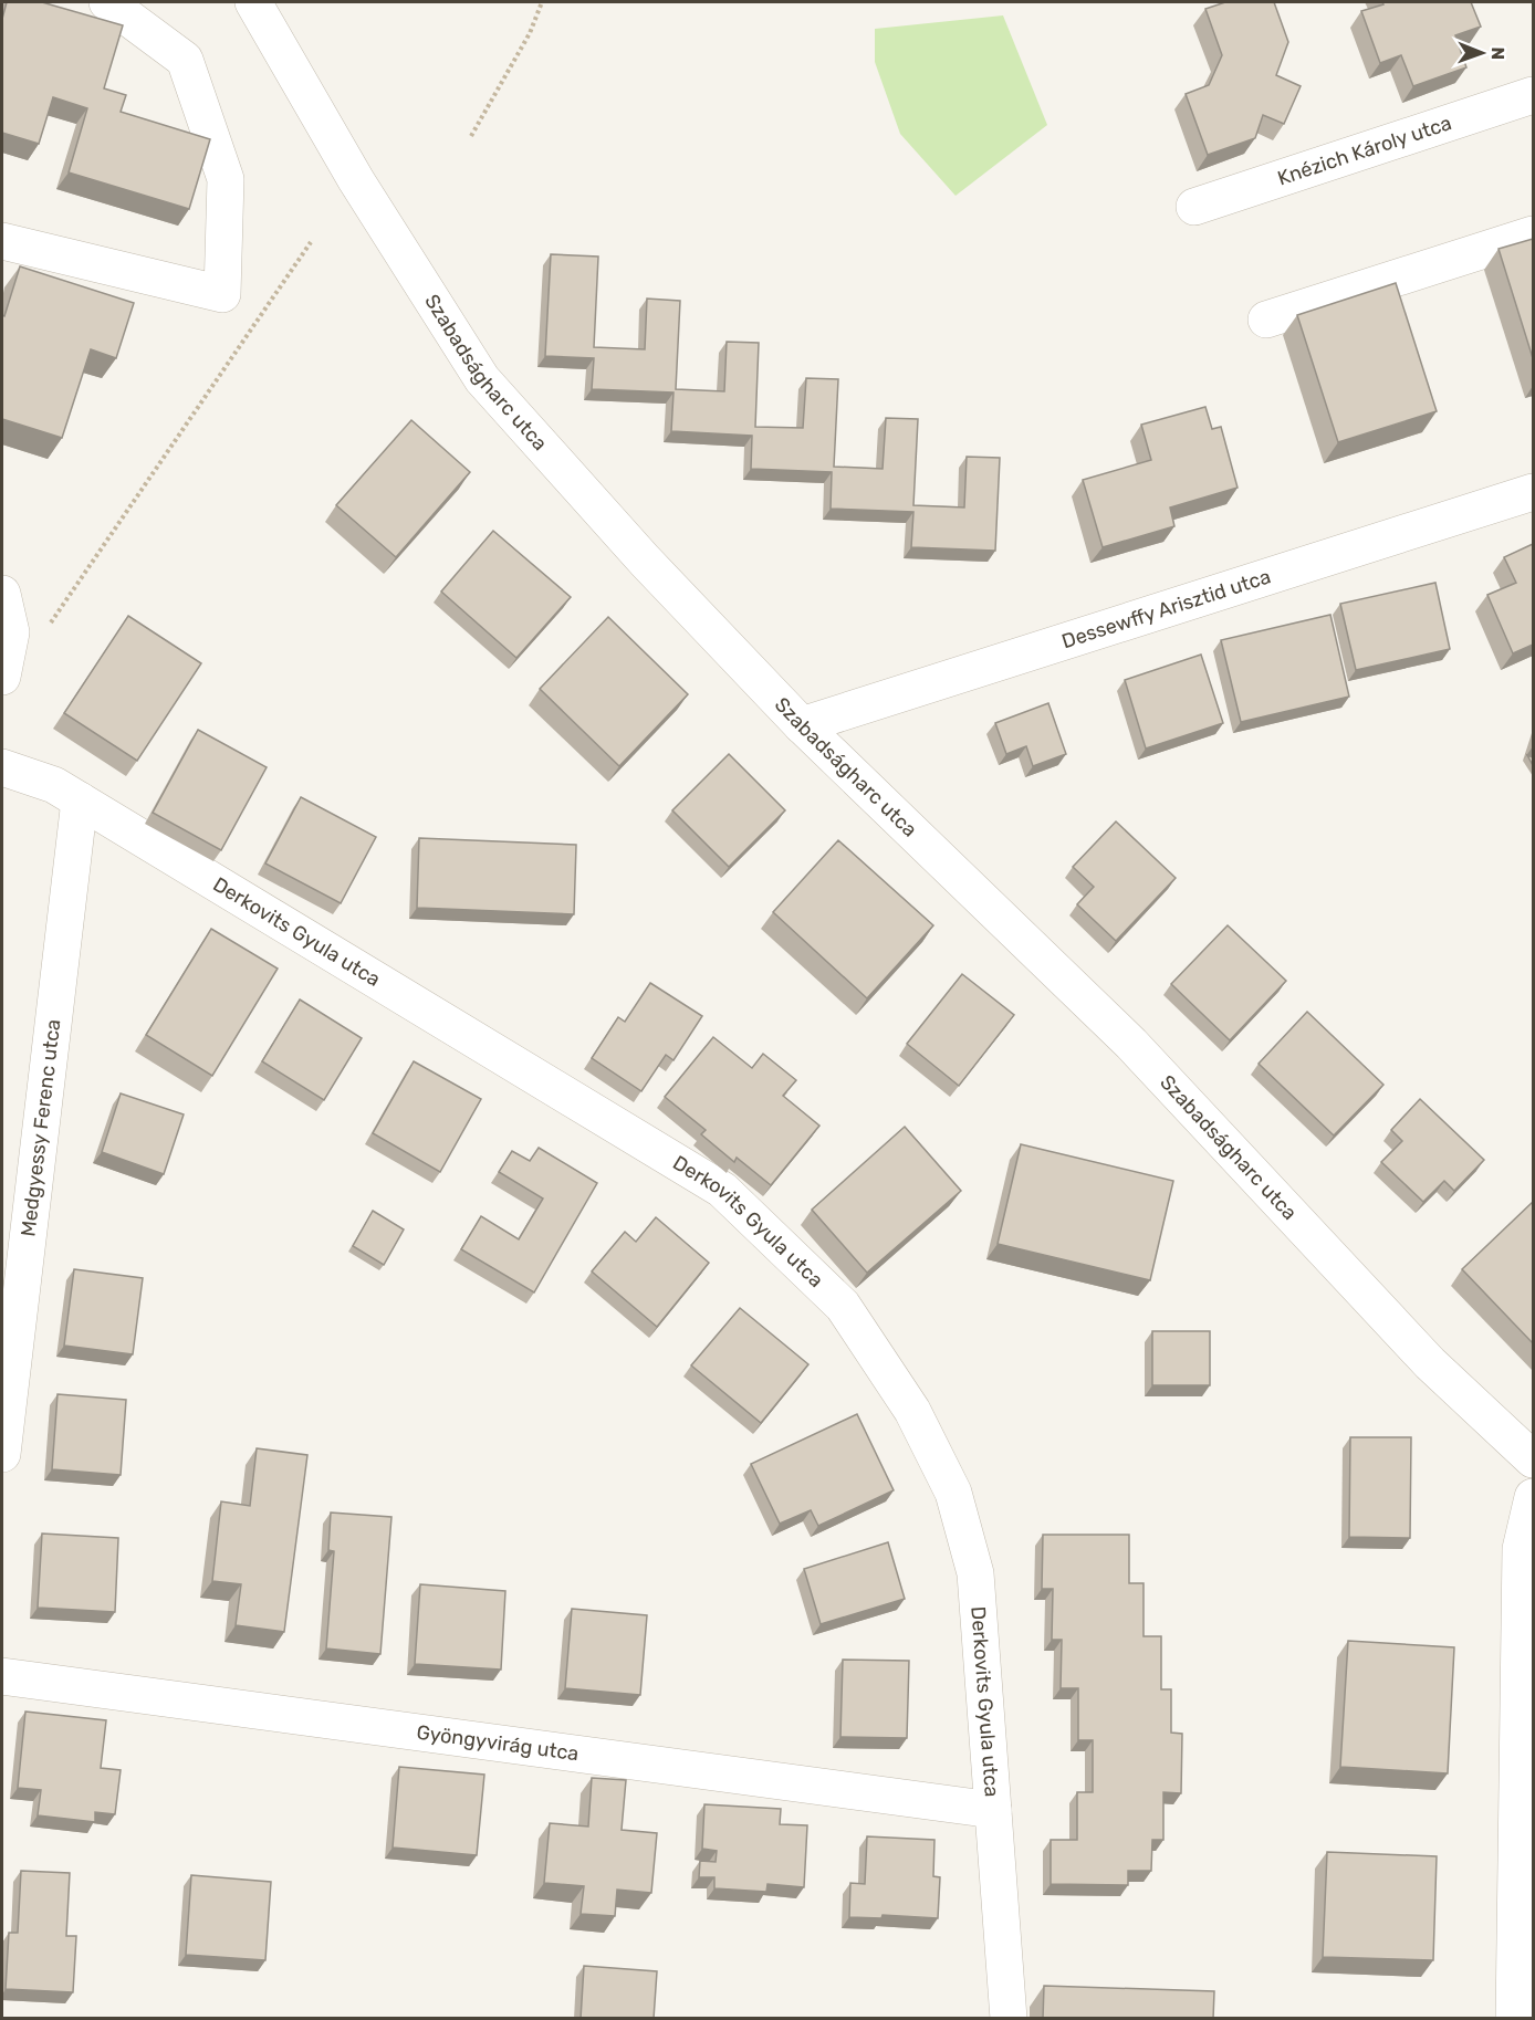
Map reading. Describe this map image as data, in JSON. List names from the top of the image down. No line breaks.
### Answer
{"streets":{"street":["Knézich Károly utca","Szabadságharc utca","Dessewffy Arisztid utca","Derkovits Gyula utca","Medgyessy Ferenc utca","Gyöngyvirág utca"]},"crossings":[["Szabadságharc utca","Dessewffy Arisztid utca"],["Derkovits Gyula utca","Medgyessy Ferenc utca"],["Derkovits Gyula utca","Gyöngyvirág utca"]],"north":"right"}
